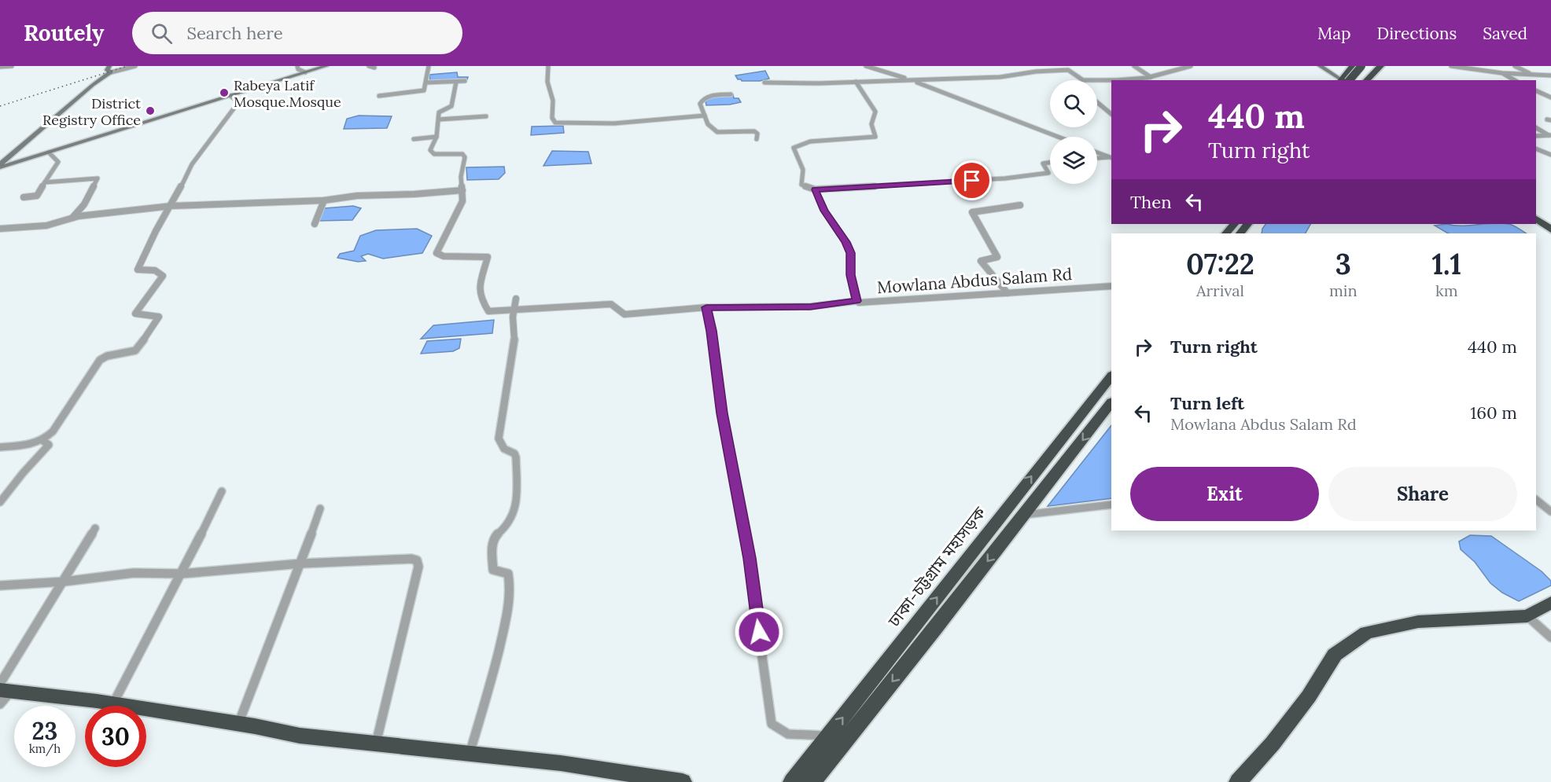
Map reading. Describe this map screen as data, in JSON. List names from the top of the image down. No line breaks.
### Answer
{"streets":{"highway":["ঢাকা-চট্টগ্রাম মহাসড়ক"],"street":["Mowlana Abdus Salam Rd"]},"places":["Rabeya Latif Mosque.Mosque","District Registry Office"],"page":{"header":"Routely","search":"Search here","nav":["Map","Directions","Saved"],"turn":["440 m","Turn right"],"then":"Then","eta":["07:22","Arrival","3","min","1.1","km"],"list":[{"name":"Turn right","value":"440 m"},{"name":"Turn left","note":"Mowlana Abdus Salam Rd","value":"160 m"}],"buttons":["Exit","Share"],"speed":"23 km/h","limit":"30"}}
